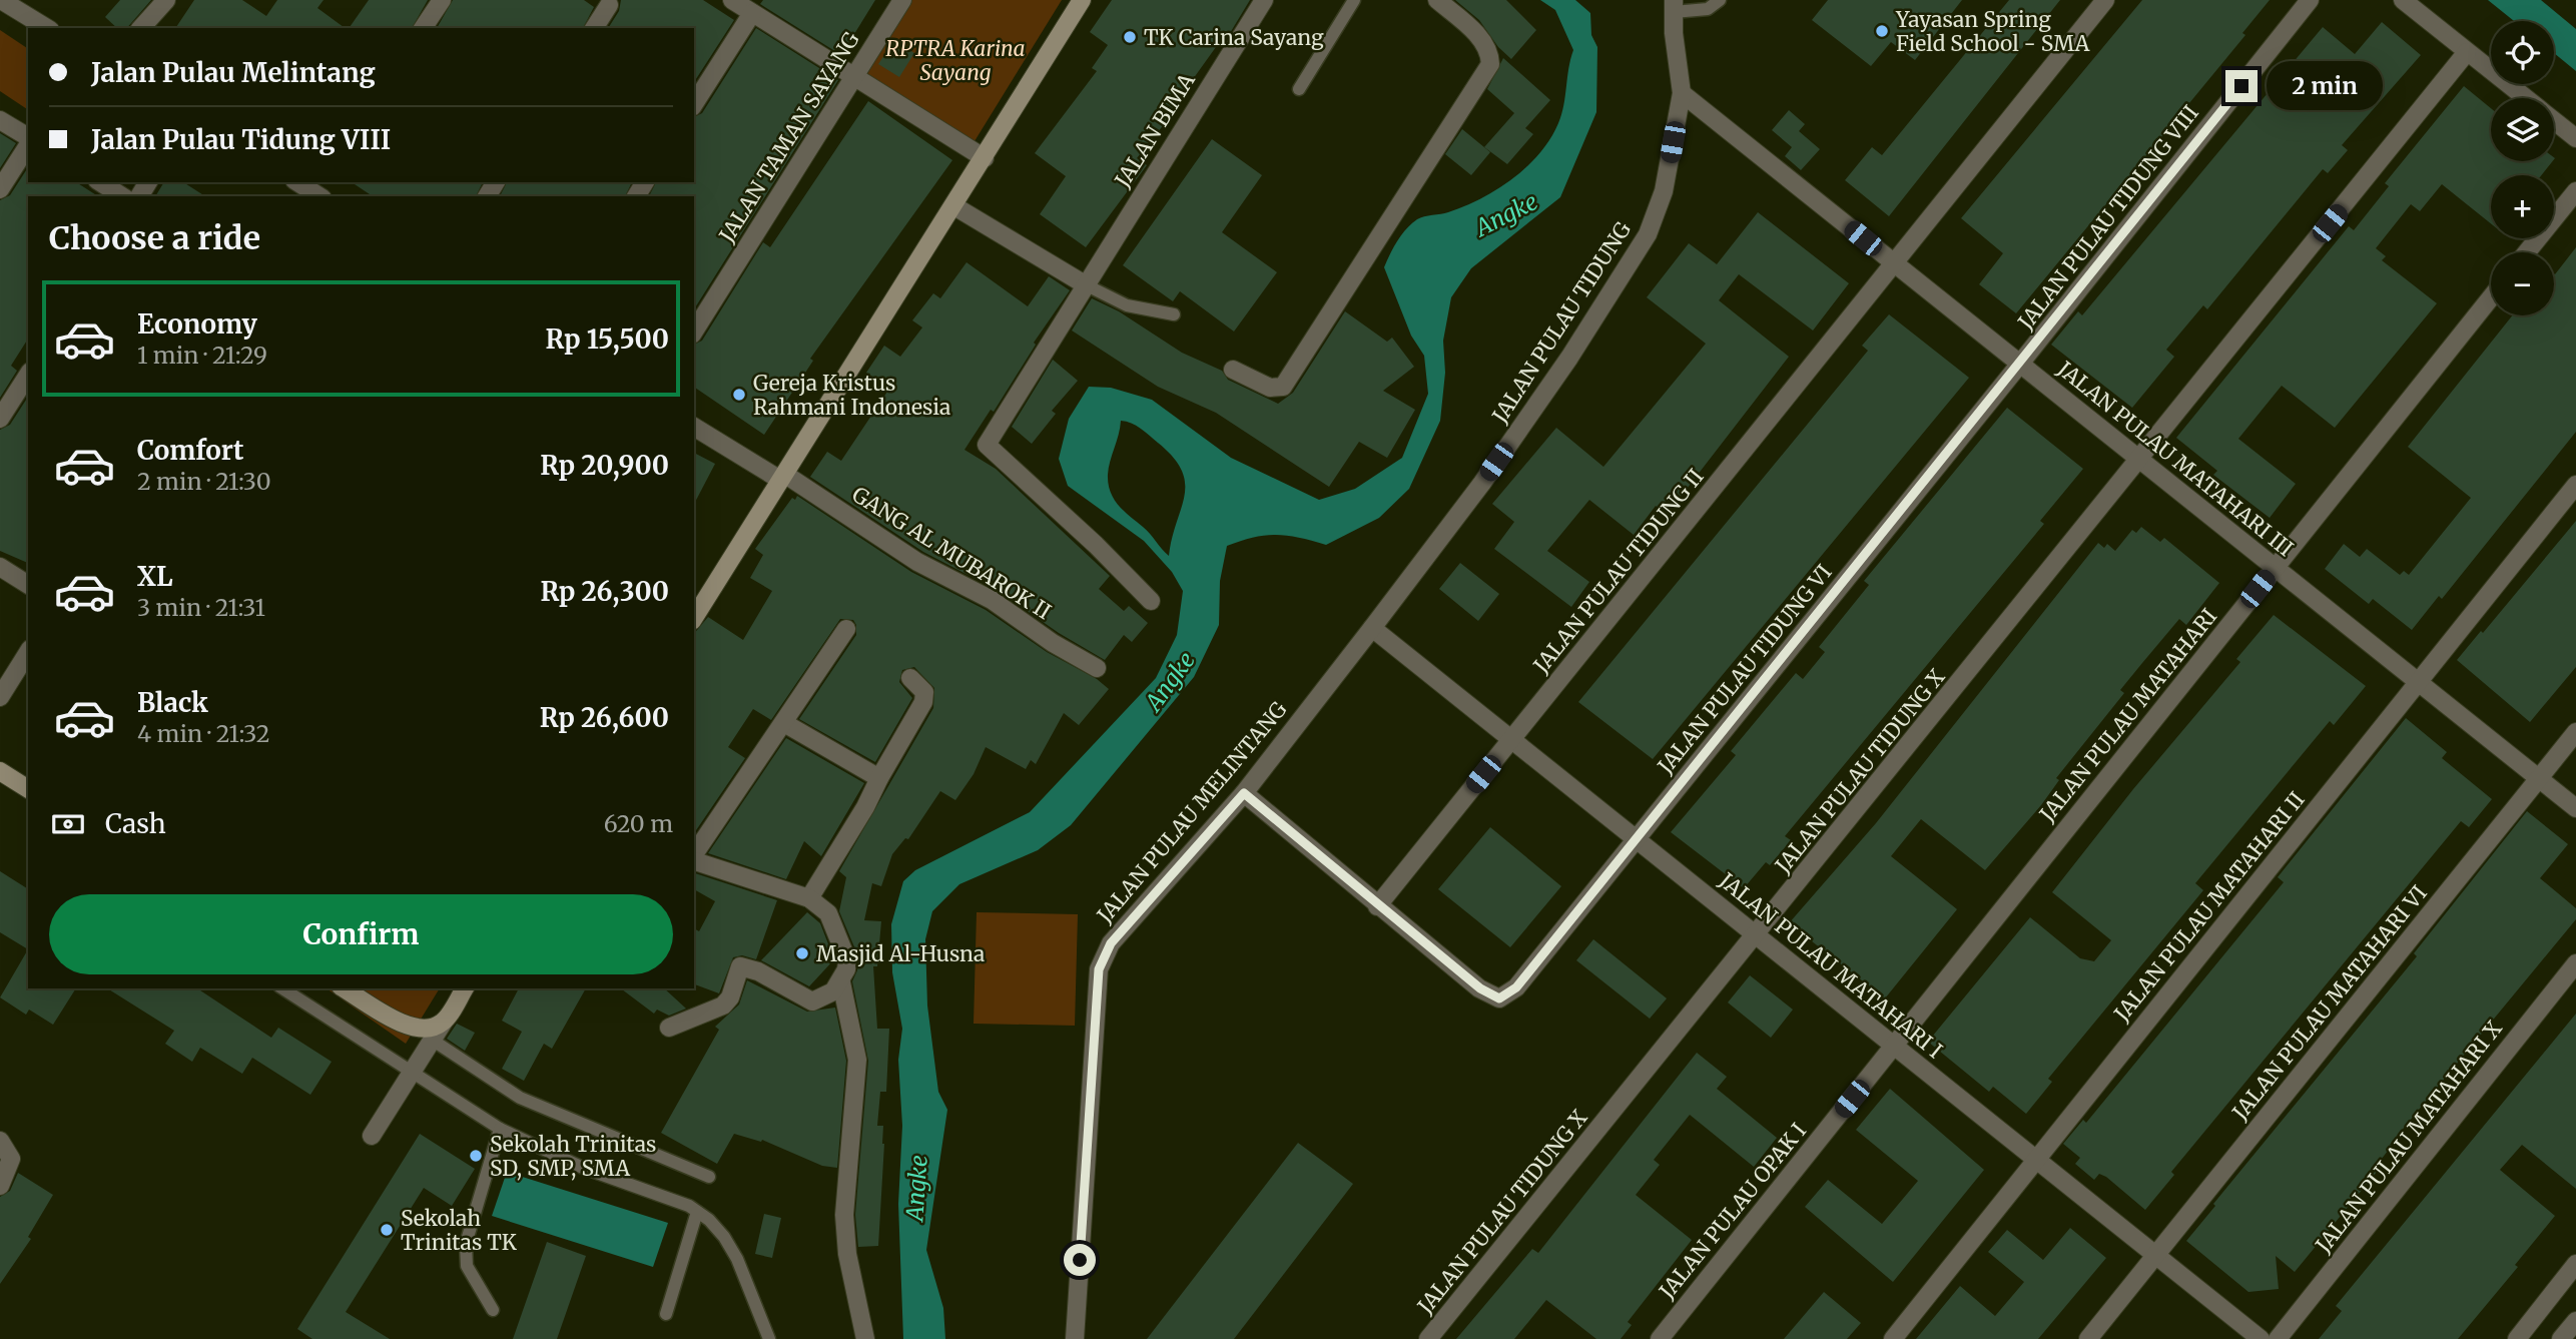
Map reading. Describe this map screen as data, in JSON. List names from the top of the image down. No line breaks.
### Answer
{"streets":{"street":["JALAN BIMA","JALAN TAMAN SAYANG","JALAN PULAU TIDUNG VIII","JALAN PULAU TIDUNG","JALAN PULAU MATAHARI III","GANG AL MUBAROK II","JALAN PULAU TIDUNG II","JALAN PULAU TIDUNG VI","JALAN PULAU MATAHARI","JALAN PULAU TIDUNG X","JALAN PULAU MELINTANG","JALAN PULAU MATAHARI II","JALAN PULAU MATAHARI I","JALAN PULAU MATAHARI VI","JALAN PULAU MATAHARI X","JALAN PULAU OPAK I"]},"crossings":[["JALAN PULAU TIDUNG VIII","JALAN PULAU MATAHARI III"],["JALAN PULAU TIDUNG VIII","JALAN PULAU TIDUNG VI"],["JALAN PULAU TIDUNG","JALAN PULAU MATAHARI III"],["JALAN PULAU TIDUNG","JALAN PULAU MELINTANG"],["JALAN PULAU TIDUNG","JALAN PULAU MATAHARI I"],["JALAN PULAU MATAHARI III","JALAN PULAU TIDUNG II"],["JALAN PULAU MATAHARI III","JALAN PULAU TIDUNG VI"],["JALAN PULAU MATAHARI III","JALAN PULAU MATAHARI"],["JALAN PULAU MATAHARI III","JALAN PULAU TIDUNG X"],["JALAN PULAU MATAHARI III","JALAN PULAU MATAHARI II"],["JALAN PULAU MATAHARI III","JALAN PULAU MATAHARI VI"],["JALAN PULAU TIDUNG II","JALAN PULAU TIDUNG VI"],["JALAN PULAU TIDUNG II","JALAN PULAU MATAHARI I"],["JALAN PULAU TIDUNG VI","JALAN PULAU MATAHARI I"],["JALAN PULAU MATAHARI","JALAN PULAU MATAHARI I"],["JALAN PULAU MATAHARI","JALAN PULAU OPAK I"],["JALAN PULAU TIDUNG X","JALAN PULAU MATAHARI I"],["JALAN PULAU MELINTANG","JALAN PULAU MATAHARI I"],["JALAN PULAU MATAHARI II","JALAN PULAU MATAHARI I"],["JALAN PULAU MATAHARI I","JALAN PULAU MATAHARI VI"],["JALAN PULAU MATAHARI I","JALAN PULAU OPAK I"]],"water":["Angke"],"parks":["RPTRA Karina Sayang"],"places":["Yayasan Spring Field School - SMA","TK Carina Sayang","Gereja Kristus Rahmani Indonesia","Masjid Al-Husna","Sekolah Trinitas SD, SMP, SMA","Sekolah Trinitas TK"],"page":{"map_buttons":["+","−"],"banner":["Jalan Pulau Melintang","Jalan Pulau Tidung VIII"],"bubble":"2 min","heading":"Choose a ride","list":[{"name":"Economy","note":"1 min · 21:29","value":"Rp 15,500"},{"name":"Comfort","note":"2 min · 21:30","value":"Rp 20,900"},{"name":"XL","note":"3 min · 21:31","value":"Rp 26,300"},{"name":"Black","note":"4 min · 21:32","value":"Rp 26,600"}],"pay":["Cash","620 m"],"buttons":"Confirm"}}
